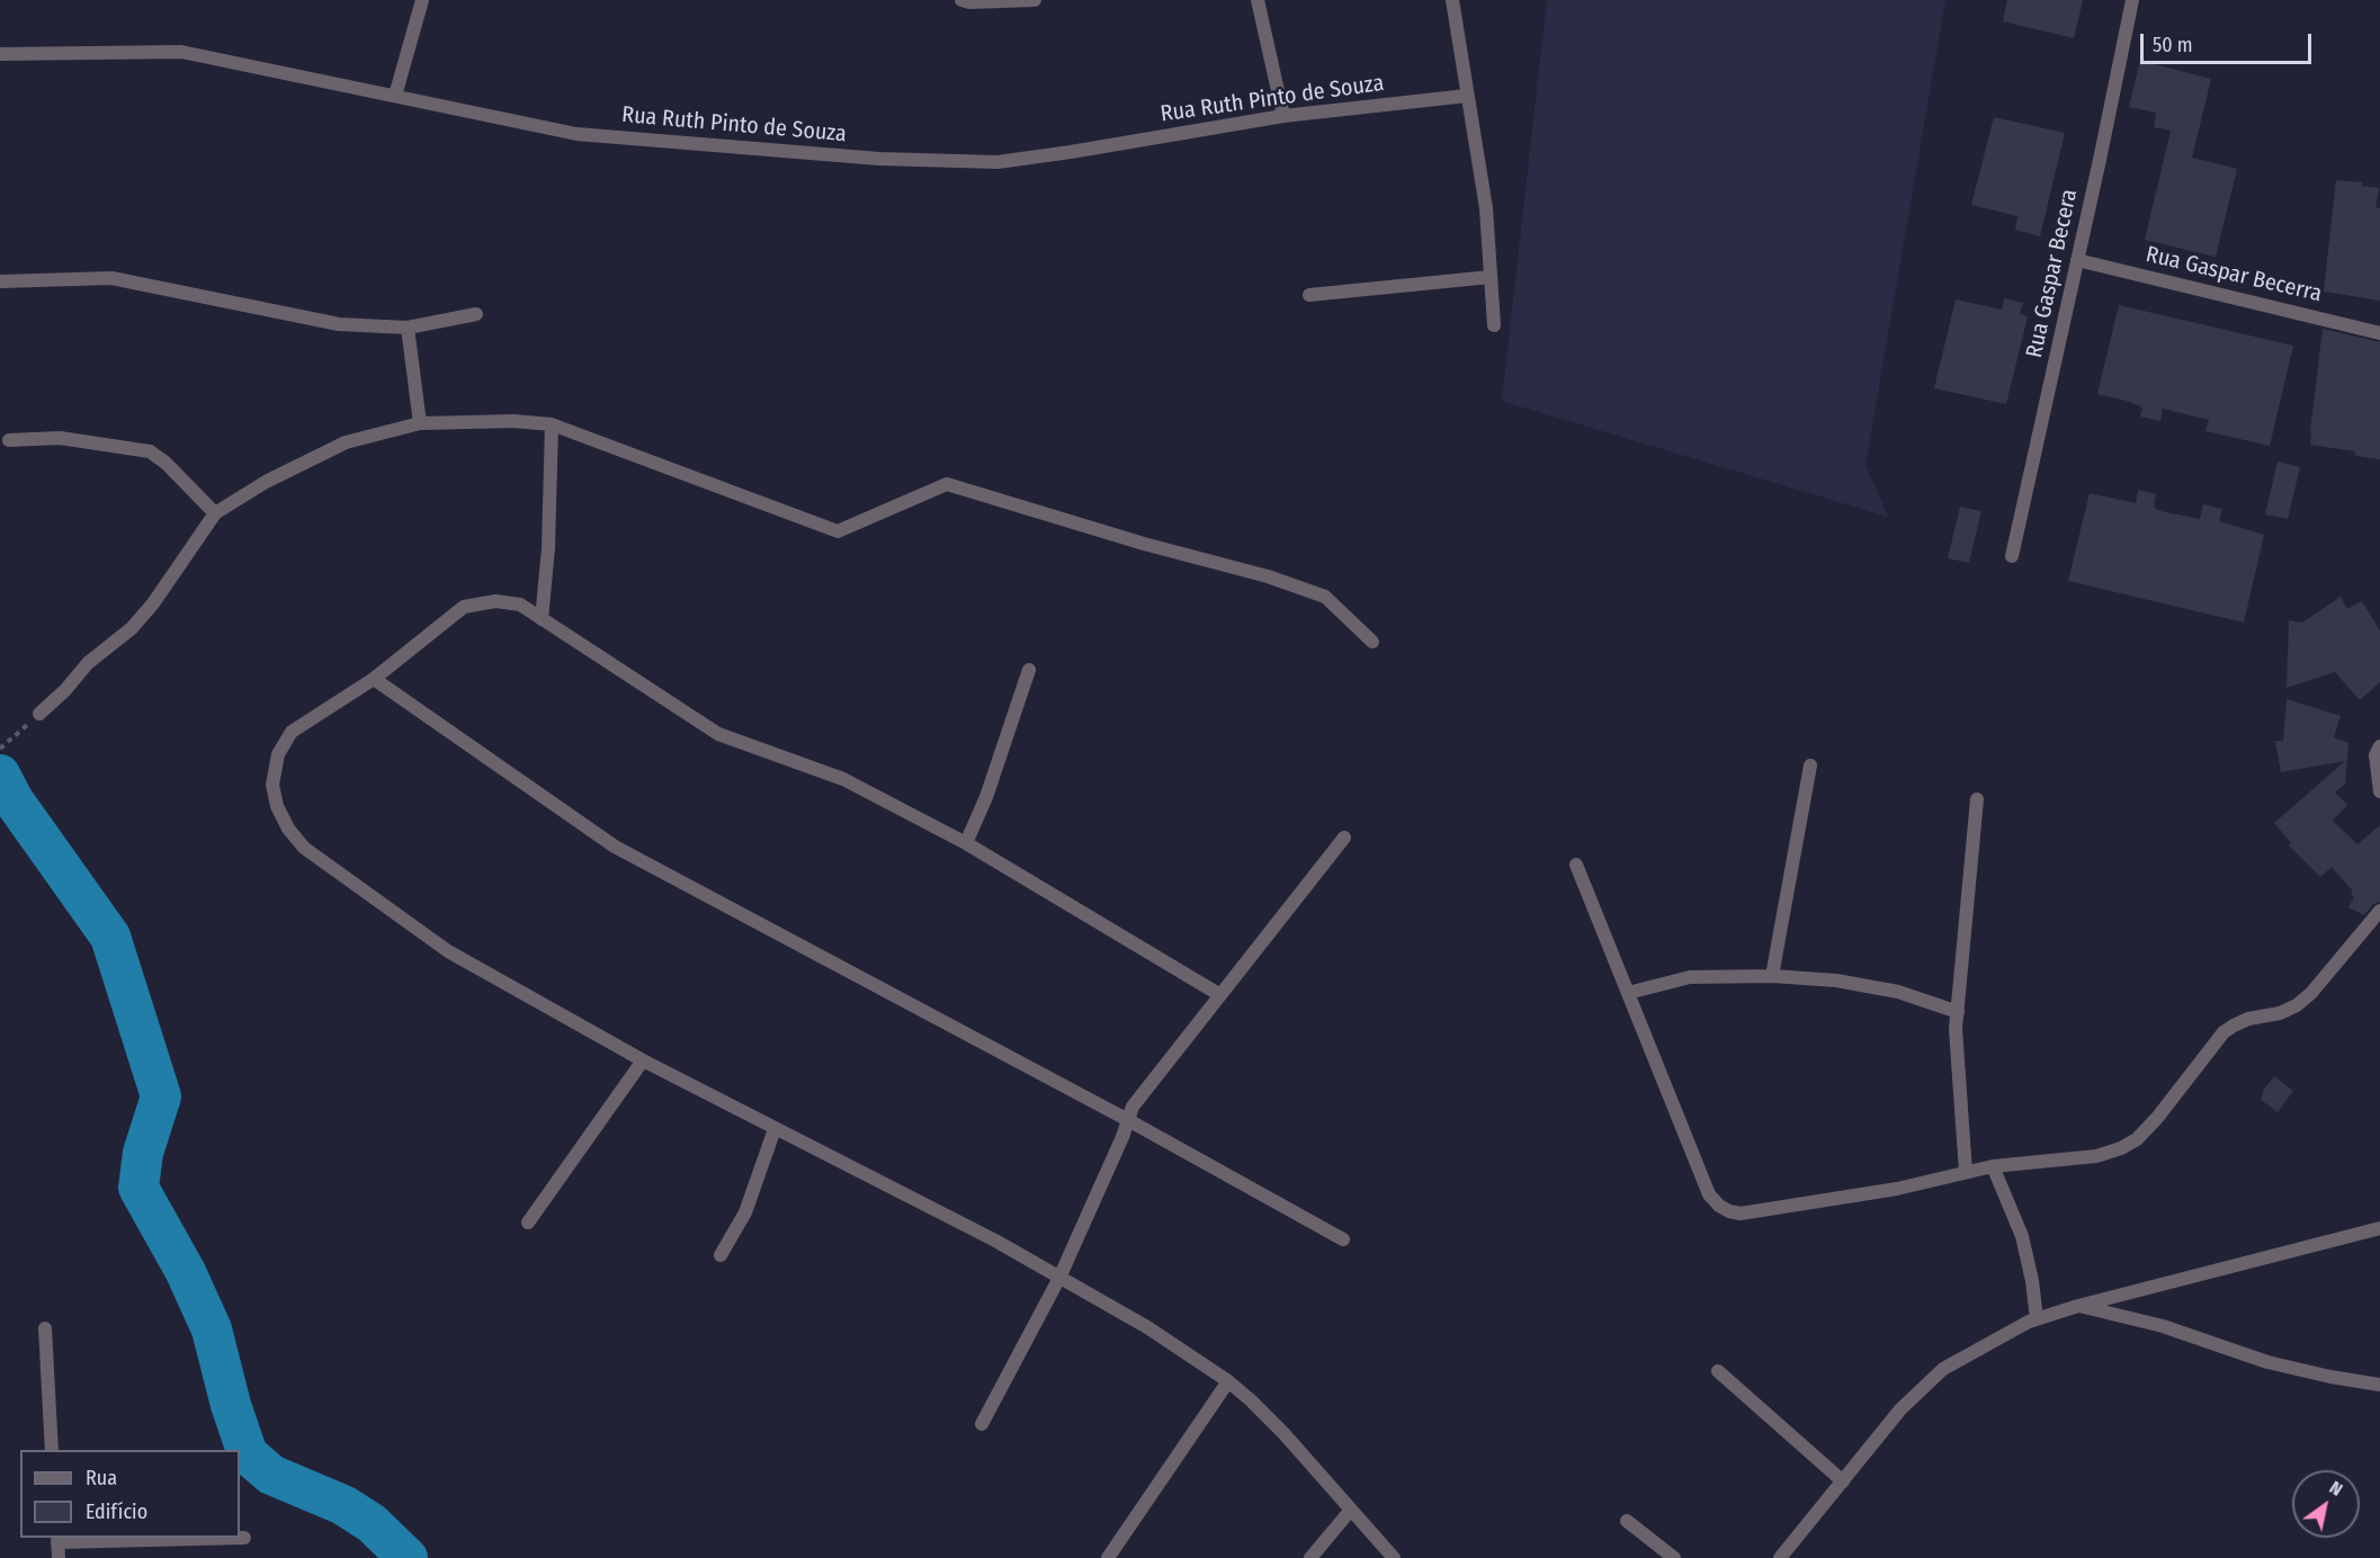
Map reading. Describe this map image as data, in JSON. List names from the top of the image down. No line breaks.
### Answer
{"streets":{"street":["Rua Ruth Pinto de Souza","Rua Gaspar Becera","Rua Gaspar Becerra"]},"crossings":[["Rua Gaspar Becera","Rua Gaspar Becerra"]],"legend":["Rua","Edifício"],"scale_bar":"50 m","north":"top right"}
